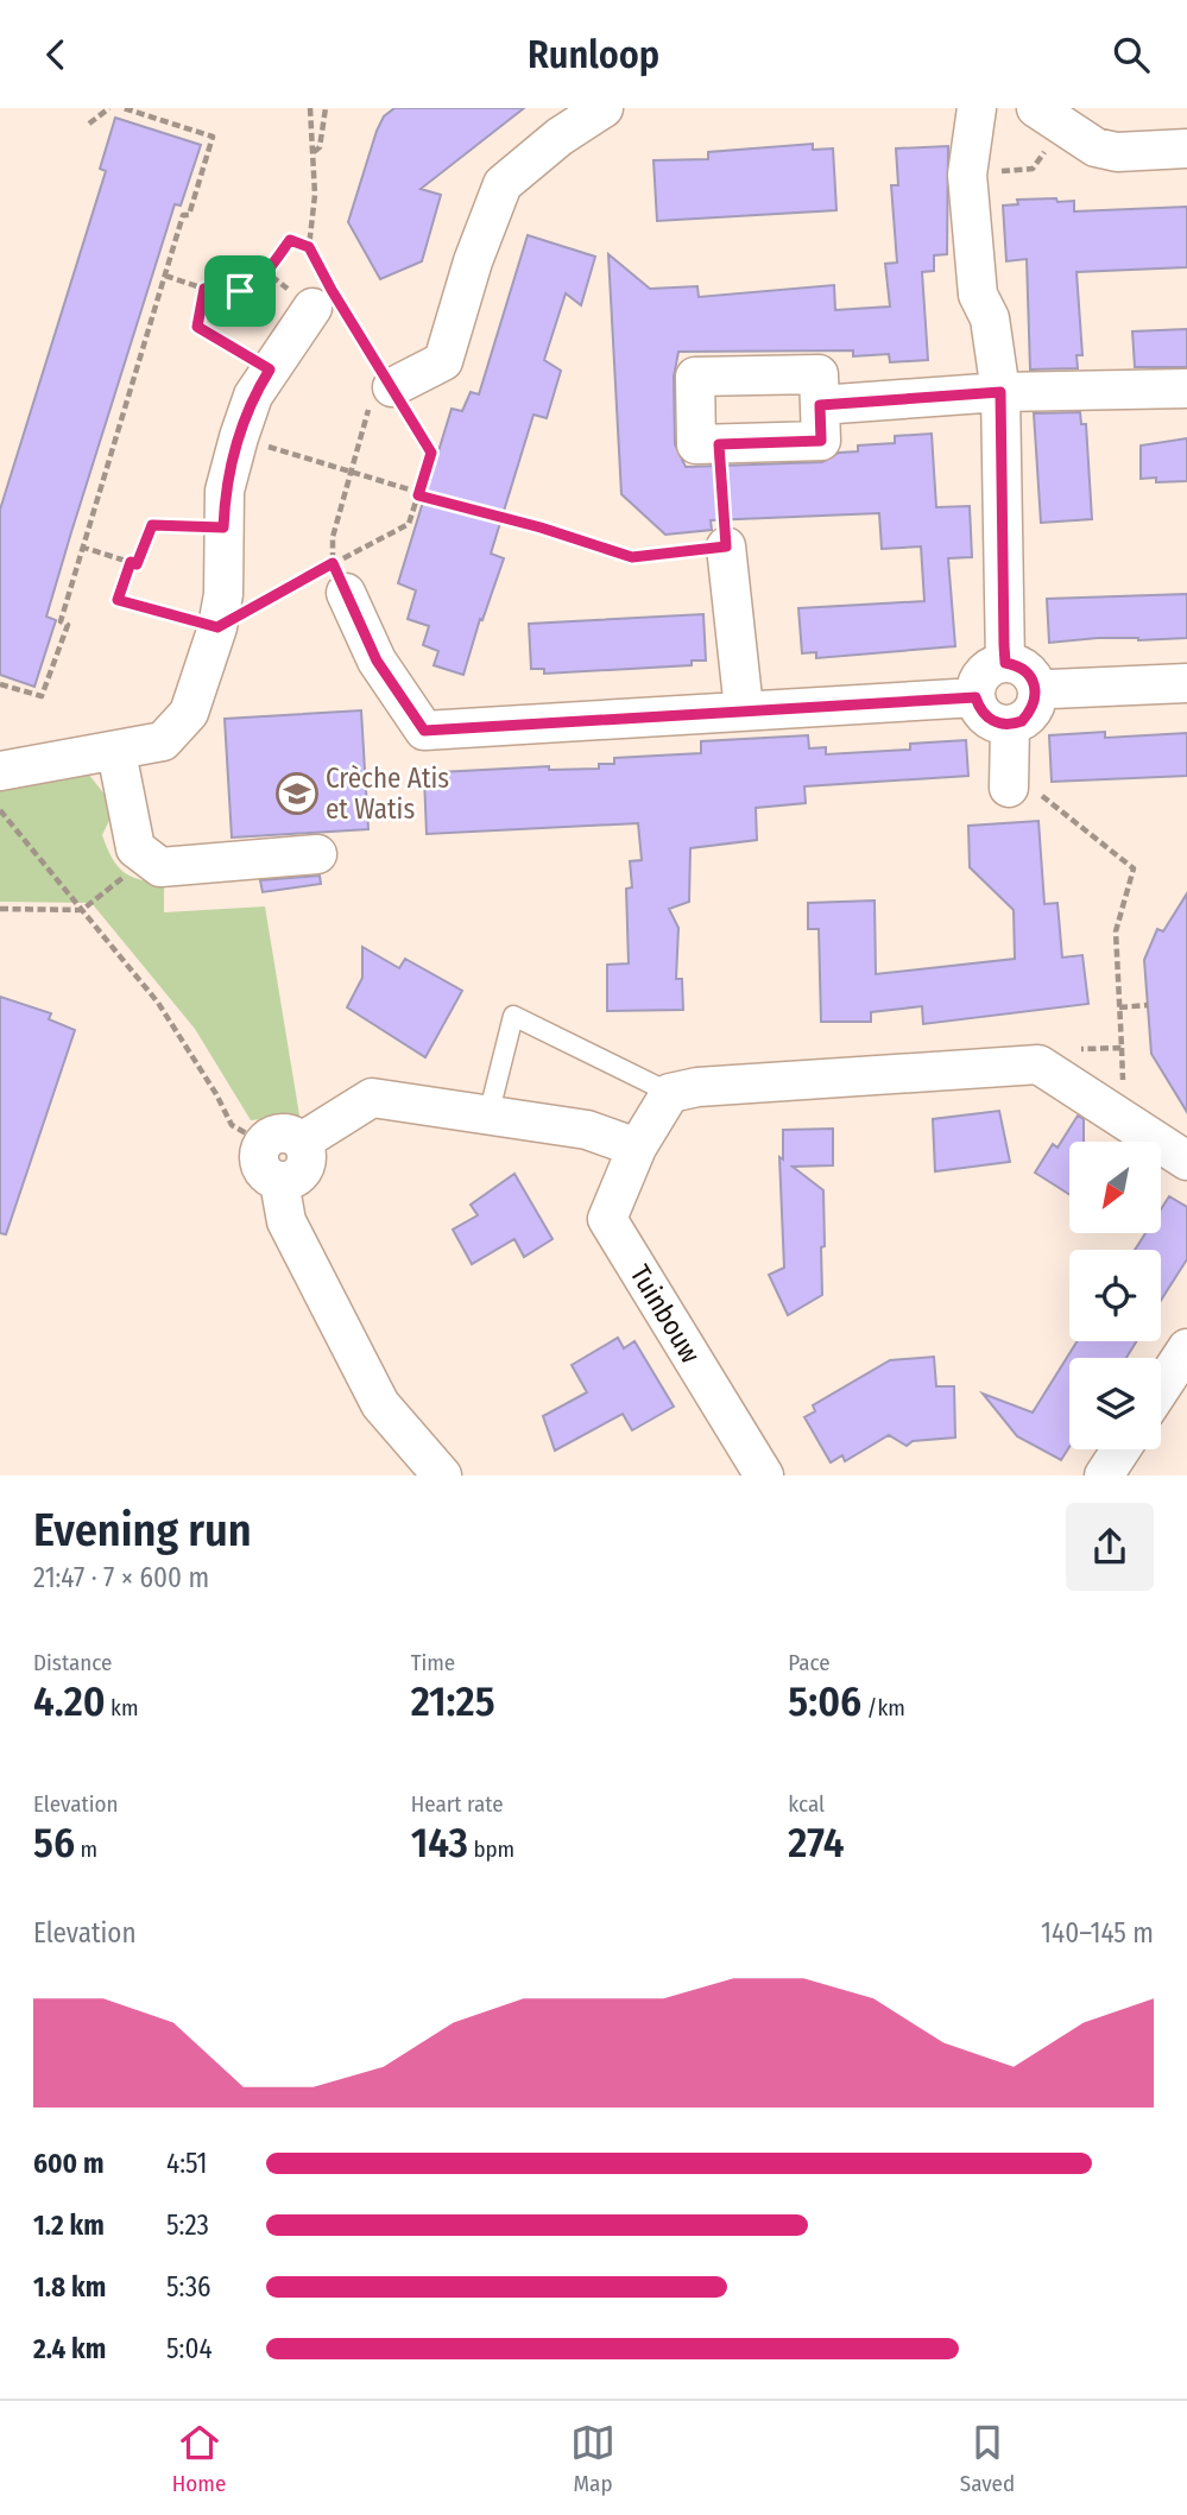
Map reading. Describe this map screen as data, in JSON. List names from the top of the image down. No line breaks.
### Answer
{"streets":{"street":["Tuinbouw"]},"places":{"school or university":["Crèche Atis et Watis"]},"north":"bottom left","page":{"header":"Runloop","heading":["Evening run","21:47 · 7 × 600 m"],"stats":[["Distance","4.20 km"],["Time","21:25"],["Pace","5:06 /km"],["Elevation","56 m"],["Heart rate","143 bpm"],["kcal","274"]],"chart":["Elevation","140–145 m"],"list":[{"name":"600 m","note":"4:51"},{"name":"1.2 km","note":"5:23"},{"name":"1.8 km","note":"5:36"},{"name":"2.4 km","note":"5:04"}],"tabs":["Home","Map","Saved"]}}
